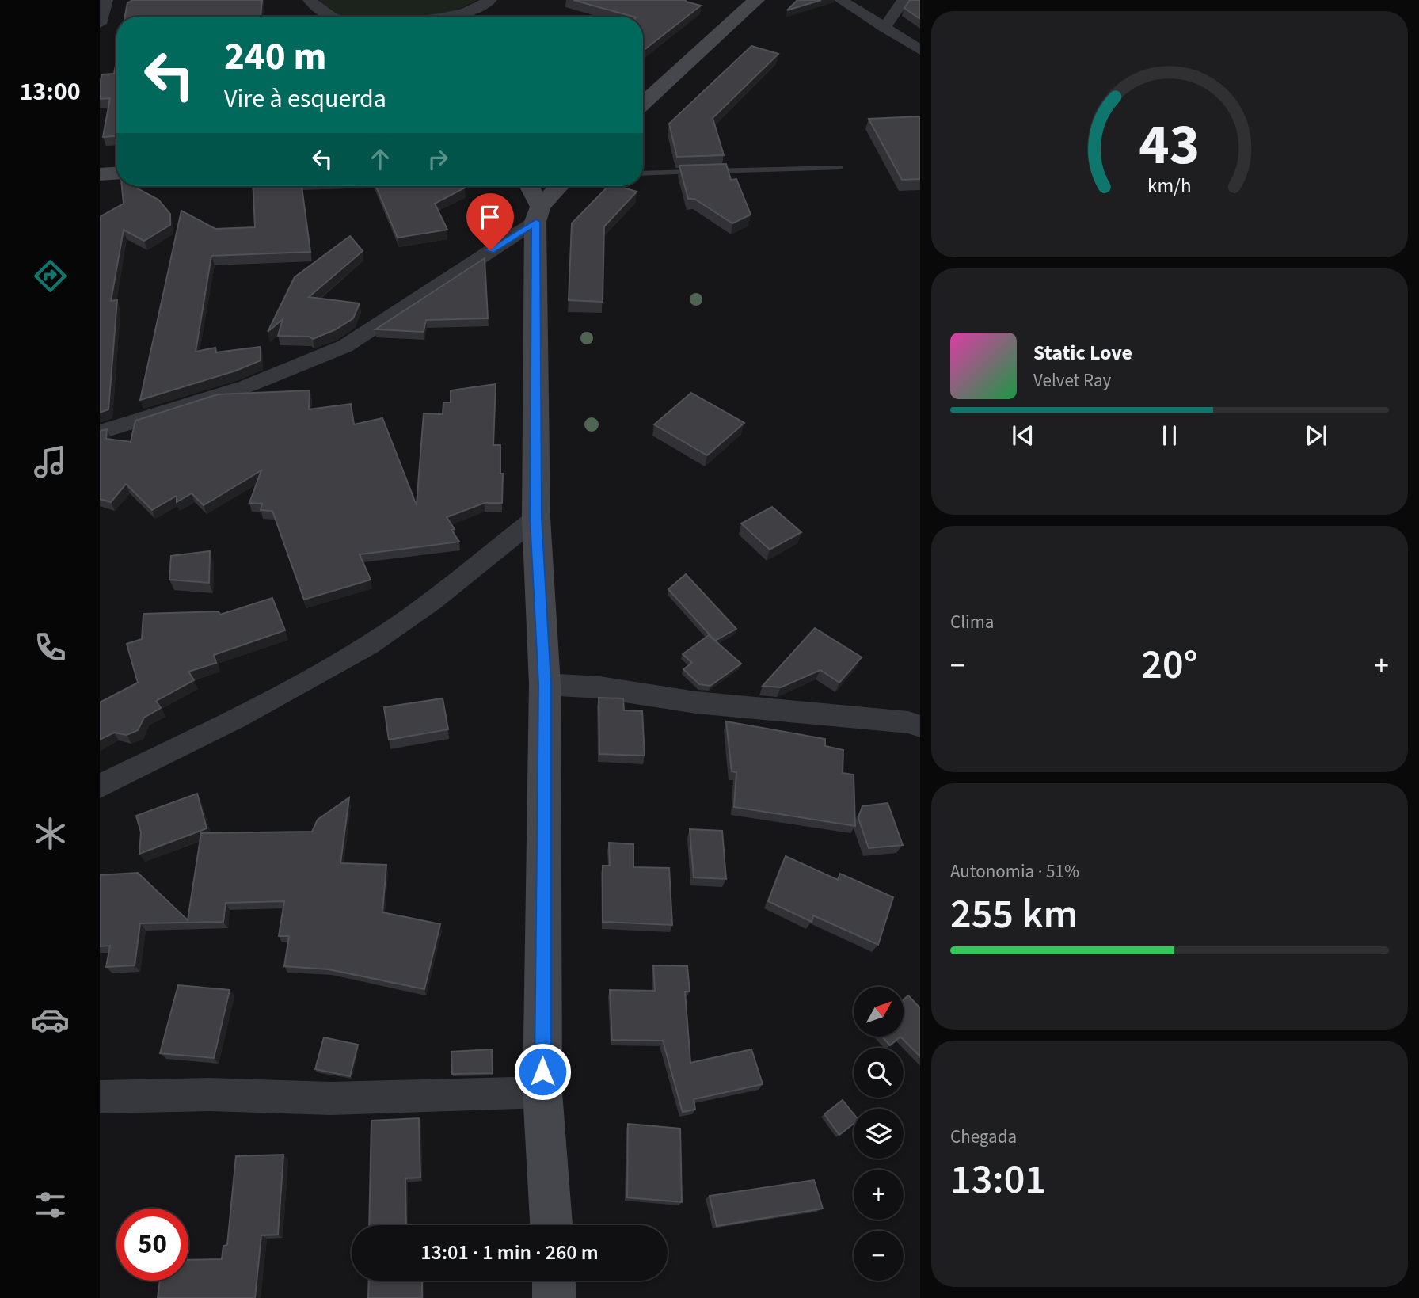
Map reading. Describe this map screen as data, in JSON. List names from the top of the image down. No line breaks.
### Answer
{"north":"top right","page":{"tabs":"13:00","turn":["240 m","Vire à esquerda"],"song":["Static Love","Velvet Ray"],"tile":["Clima",["Autonomia · 51%","255 km"],["Chegada","13:01"]],"heat":["−","20°","+"],"map_buttons":["+","−"],"limit":"50","trip":"13:01 · 1 min · 260 m","gauge":["43","km/h"]}}
